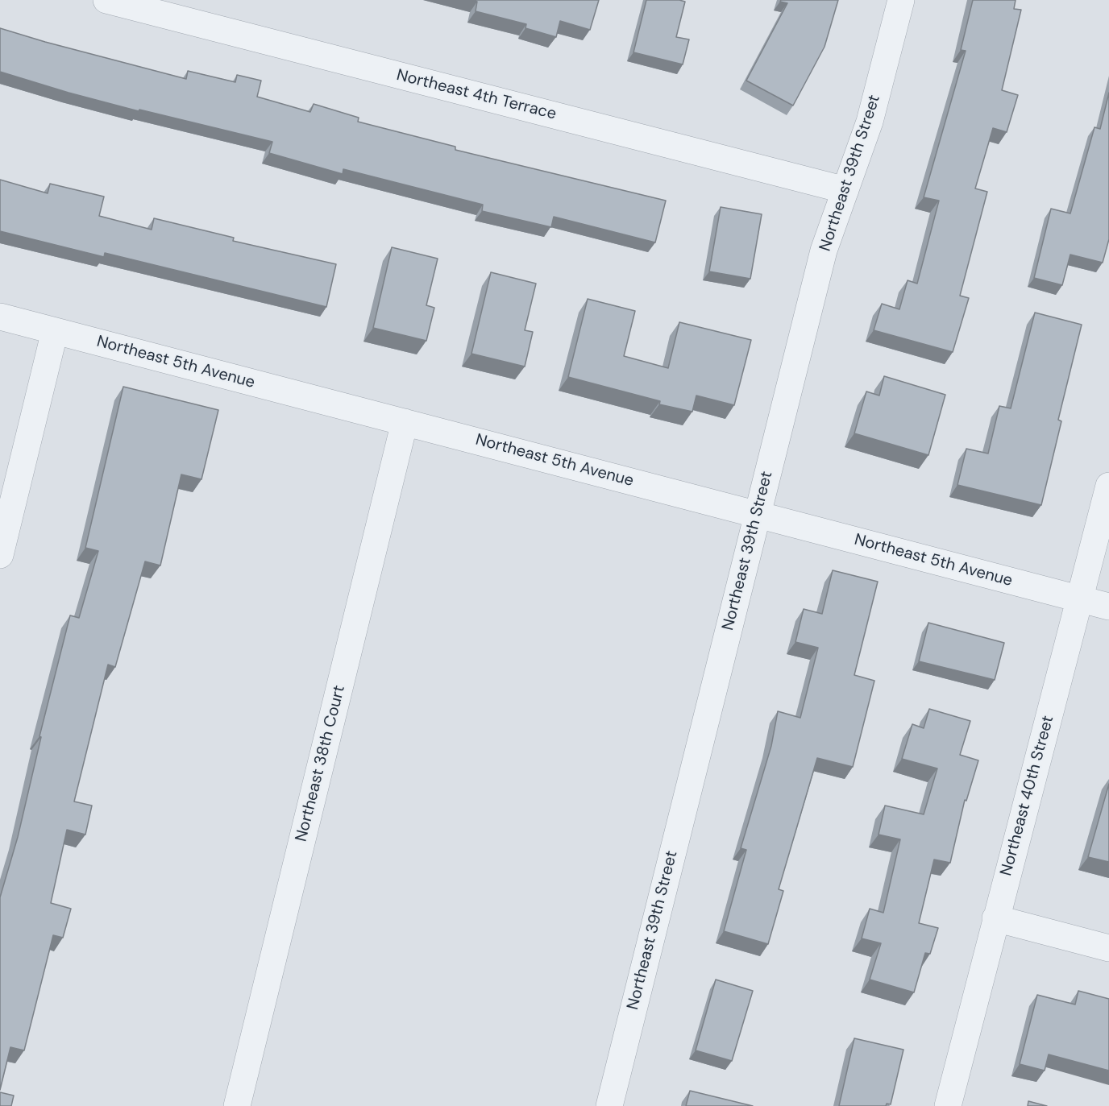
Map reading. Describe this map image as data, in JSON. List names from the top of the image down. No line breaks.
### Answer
{"streets":{"street":["Northeast 4th Terrace","Northeast 39th Street","Northeast 5th Avenue","Northeast 38th Court","Northeast 40th Street"]},"crossings":[["Northeast 4th Terrace","Northeast 39th Street"],["Northeast 39th Street","Northeast 5th Avenue"],["Northeast 5th Avenue","Northeast 38th Court"],["Northeast 5th Avenue","Northeast 40th Street"]]}
